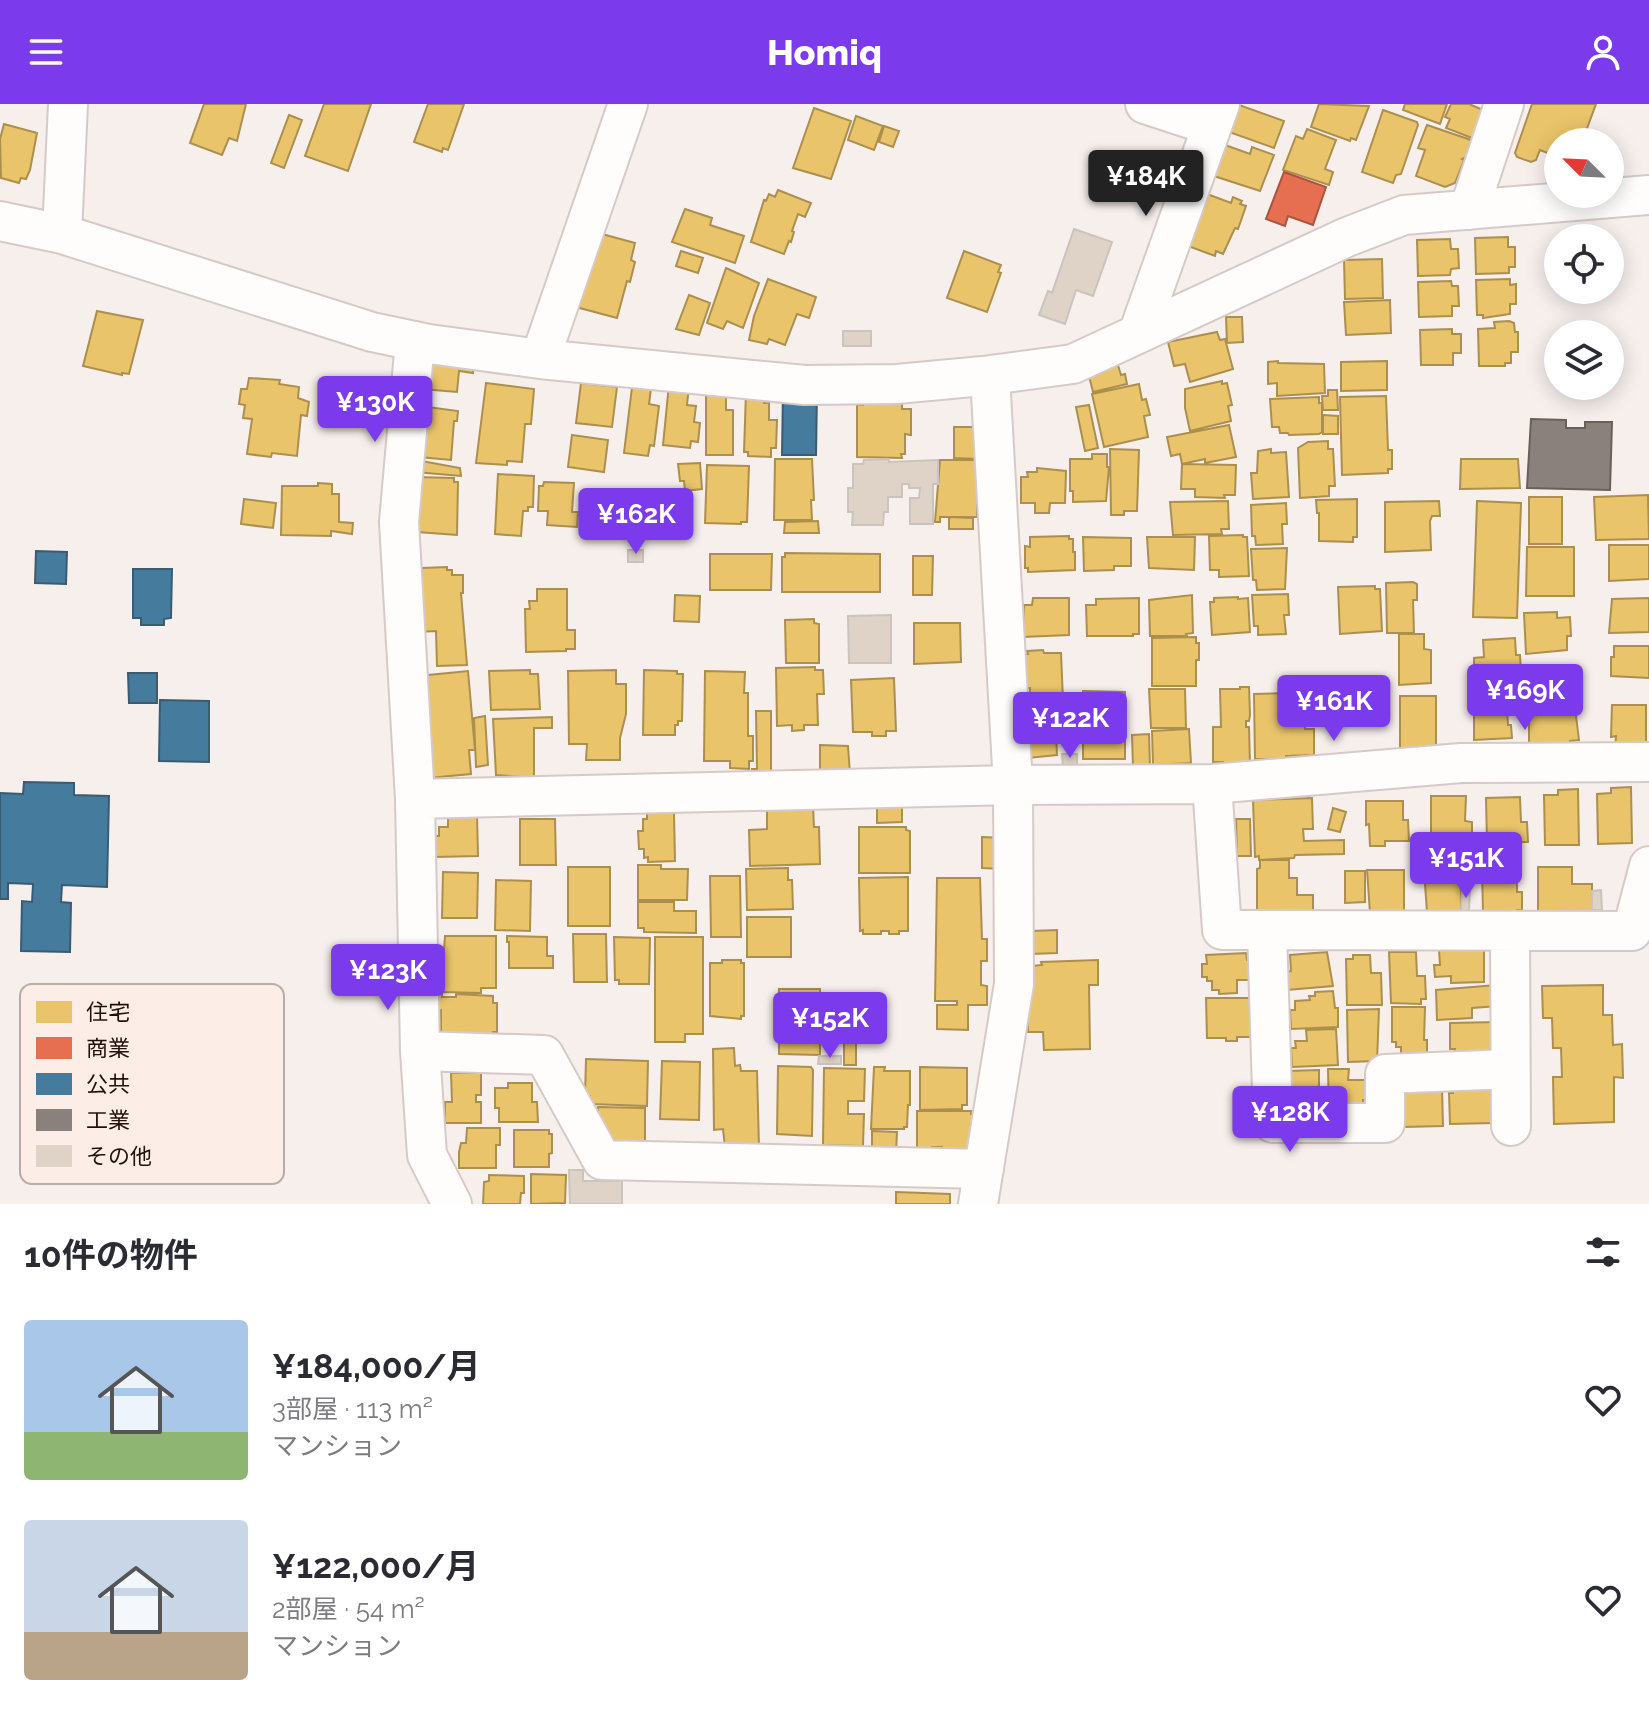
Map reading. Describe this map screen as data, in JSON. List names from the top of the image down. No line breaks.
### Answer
{"legend":["住宅","商業","公共","工業","その他"],"north":"top left","page":{"header":"Homiq","price":["¥184K","¥130K","¥162K","¥169K","¥161K","¥122K","¥151K","¥123K","¥152K","¥128K"],"heading":"10件の物件","list":[{"name":"¥184,000/月","note":"3部屋 · 113 m² · マンション"},{"name":"¥122,000/月","note":"2部屋 · 54 m² · マンション"}]}}
